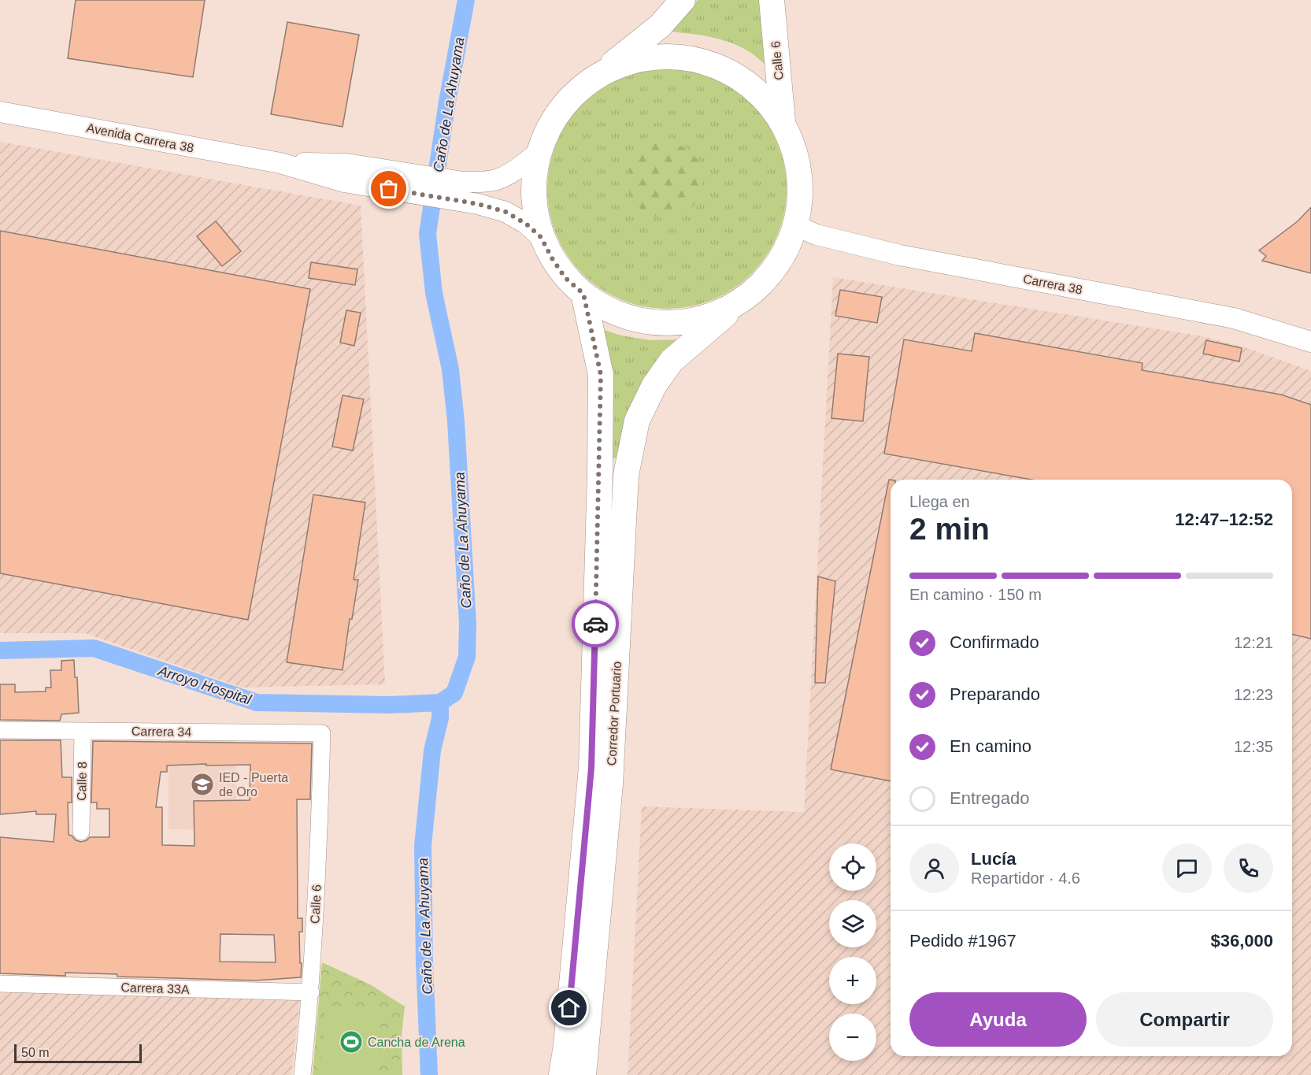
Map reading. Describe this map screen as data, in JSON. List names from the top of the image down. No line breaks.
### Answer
{"streets":{"main road":["Calle 6","Corredor Portuario"],"street":["Avenida Carrera 38","Carrera 38","Carrera 34","Calle 8","Carrera 33A"]},"crossings":[["Calle 6","Carrera 34"],["Calle 6","Carrera 33A"],["Carrera 34","Calle 8"]],"water":["Caño de La Ahuyama","Arroyo Hospital"],"places":{"school or university":["IED - Puerta de Oro"],"sports":["Cancha de Arena"]},"scale_bar":"50 m","page":{"heading":["2 min","Llega en","12:47–12:52"],"panel":["Lucía","Repartidor · 4.6","Pedido #1967","$36,000"],"bar":"En camino · 150 m","list":[["Confirmado","12:21"],["Preparando","12:23"],["En camino","12:35"],"Entregado"],"map_buttons":["+","−"],"buttons":["Ayuda","Compartir"],"scale":"50 m"}}
